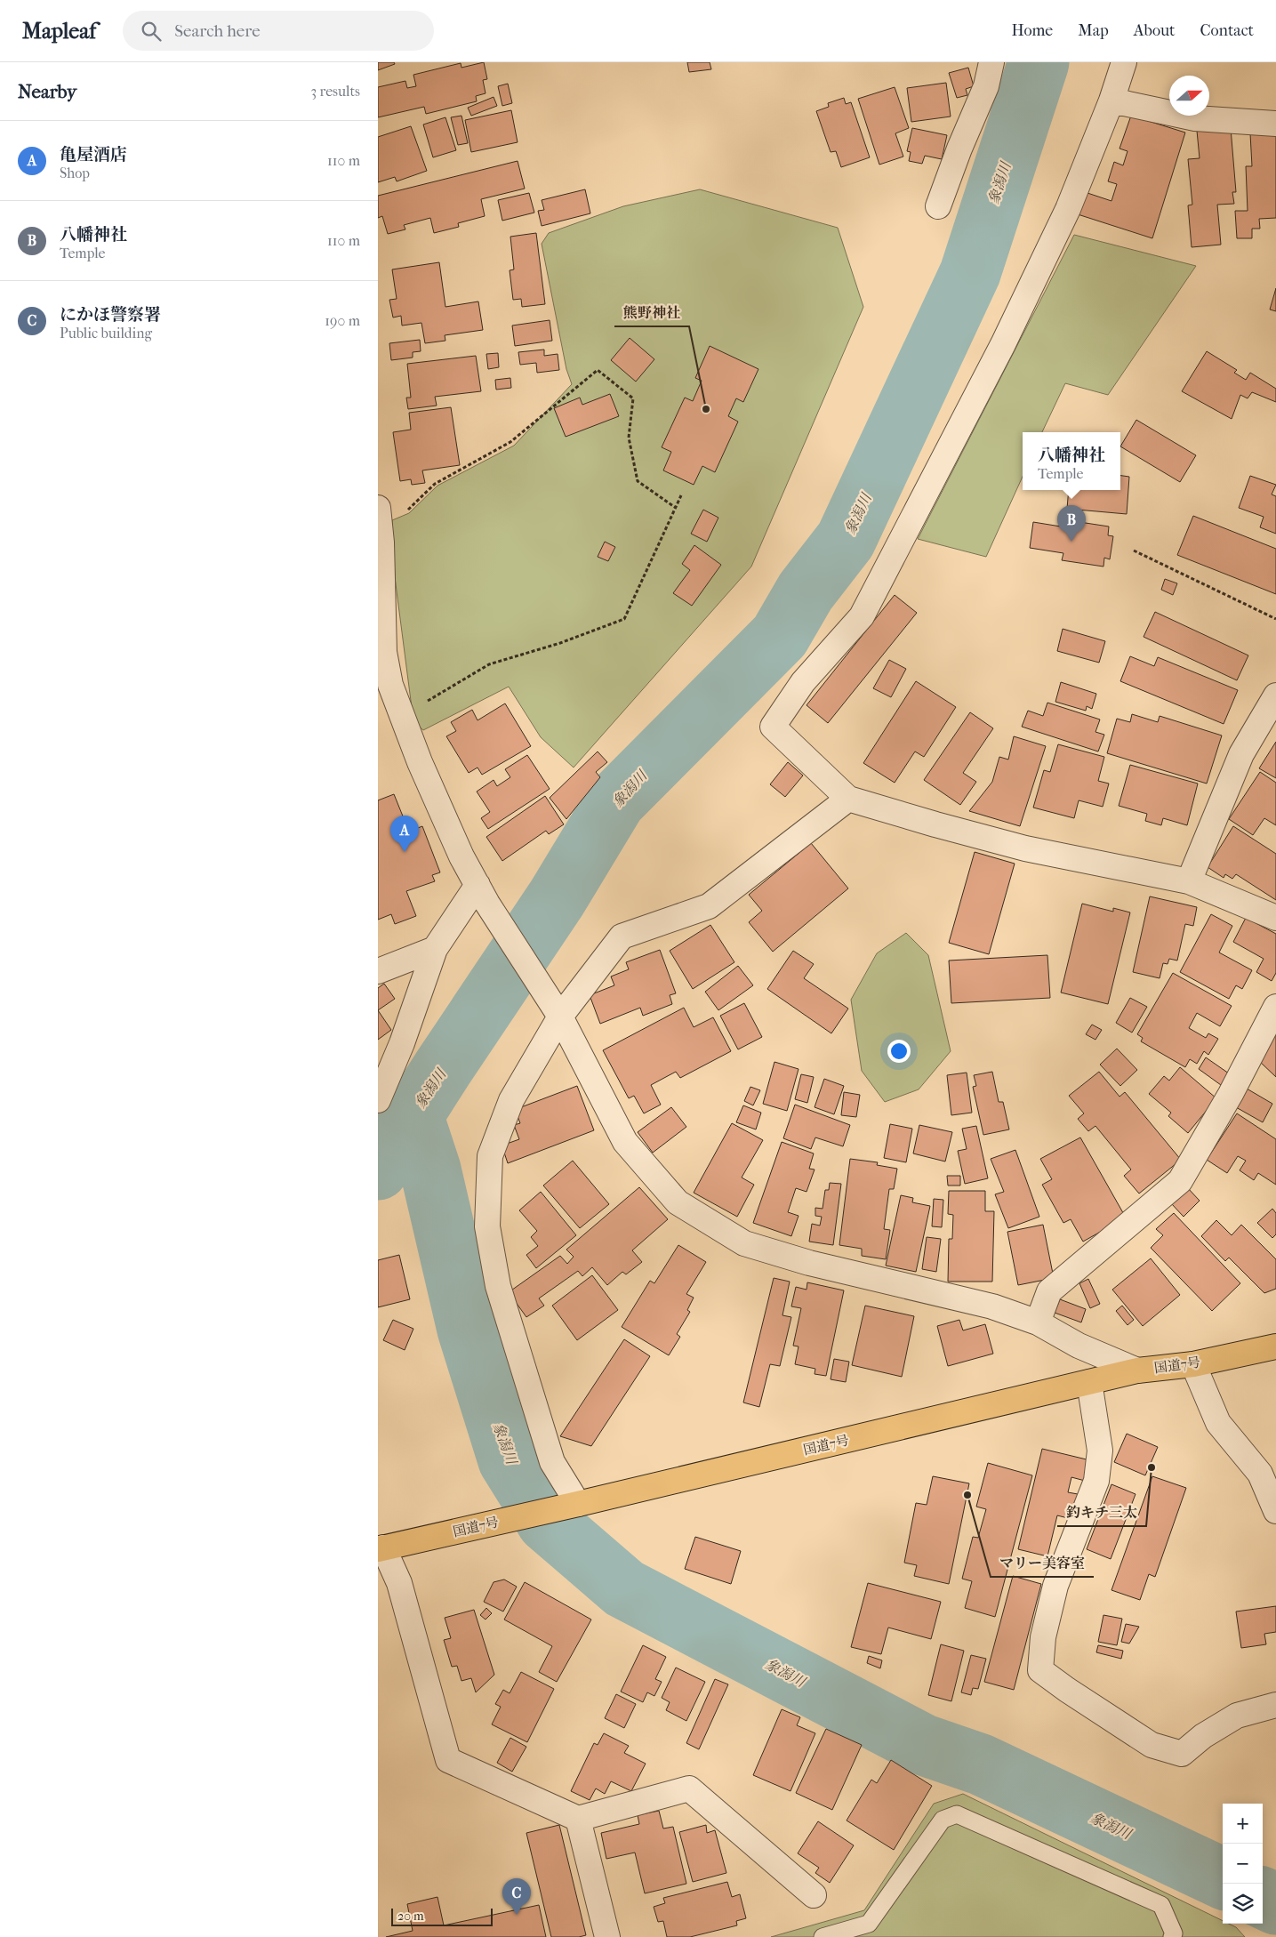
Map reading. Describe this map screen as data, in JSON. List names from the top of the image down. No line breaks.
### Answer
{"streets":{"highway":["国道7号"]},"water":["象潟川"],"places":["熊野神社","釣キチ三太","マリー美容室"],"scale_bar":"20 m","north":"right","page":{"header":"Mapleaf","search":"Search here","nav":["Home","Map","About","Contact"],"heading":["Nearby","3 results"],"list":[{"mark":"A","name":"亀屋酒店","note":"Shop","value":"110 m"},{"mark":"B","name":"八幡神社","note":"Temple","value":"110 m"},{"mark":"C","name":"にかほ警察署","note":"Public building","value":"190 m"}],"popup":["八幡神社","Temple"],"pins":["B","A","C"],"map_buttons":["+","−"],"scale":"20 m"}}
